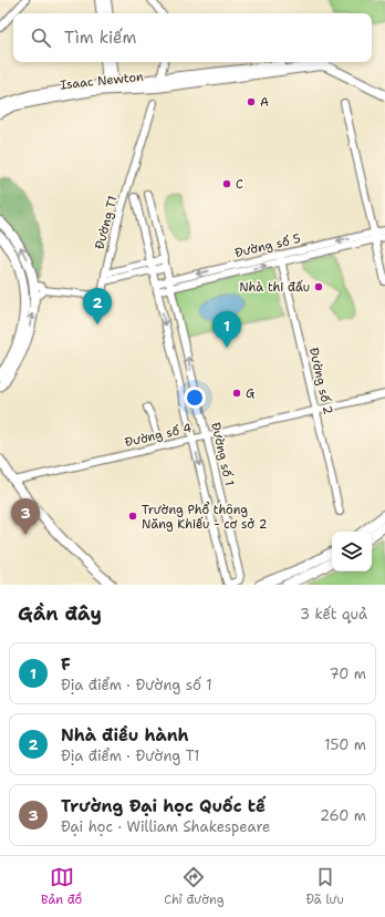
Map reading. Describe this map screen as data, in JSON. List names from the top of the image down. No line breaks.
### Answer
{"streets":{"street":["Isaac Newton","Đường T1","Đường số 5","Đường số 2","Đường số 4","Đường số 1"]},"crossings":[["Đường số 5","Đường số 2"],["Đường số 5","Đường số 1"],["Đường số 2","Đường số 4"],["Đường số 4","Đường số 1"]],"places":["A","C","Nhà thi đấu","G","Trường Phổ thông Năng Khiếu - cơ sở 2"],"page":{"search":"Tìm kiếm","pins":["2","1","3"],"heading":["Gần đây","3 kết quả"],"list":[{"mark":"1","name":"F","note":"Địa điểm · Đường số 1","value":"70 m"},{"mark":"2","name":"Nhà điều hành","note":"Địa điểm · Đường T1","value":"150 m"},{"mark":"3","name":"Trường Đại học Quốc tế","note":"Đại học · William Shakespeare","value":"260 m"}],"nav":["Bản đồ","Chỉ đường","Đã lưu"]}}
